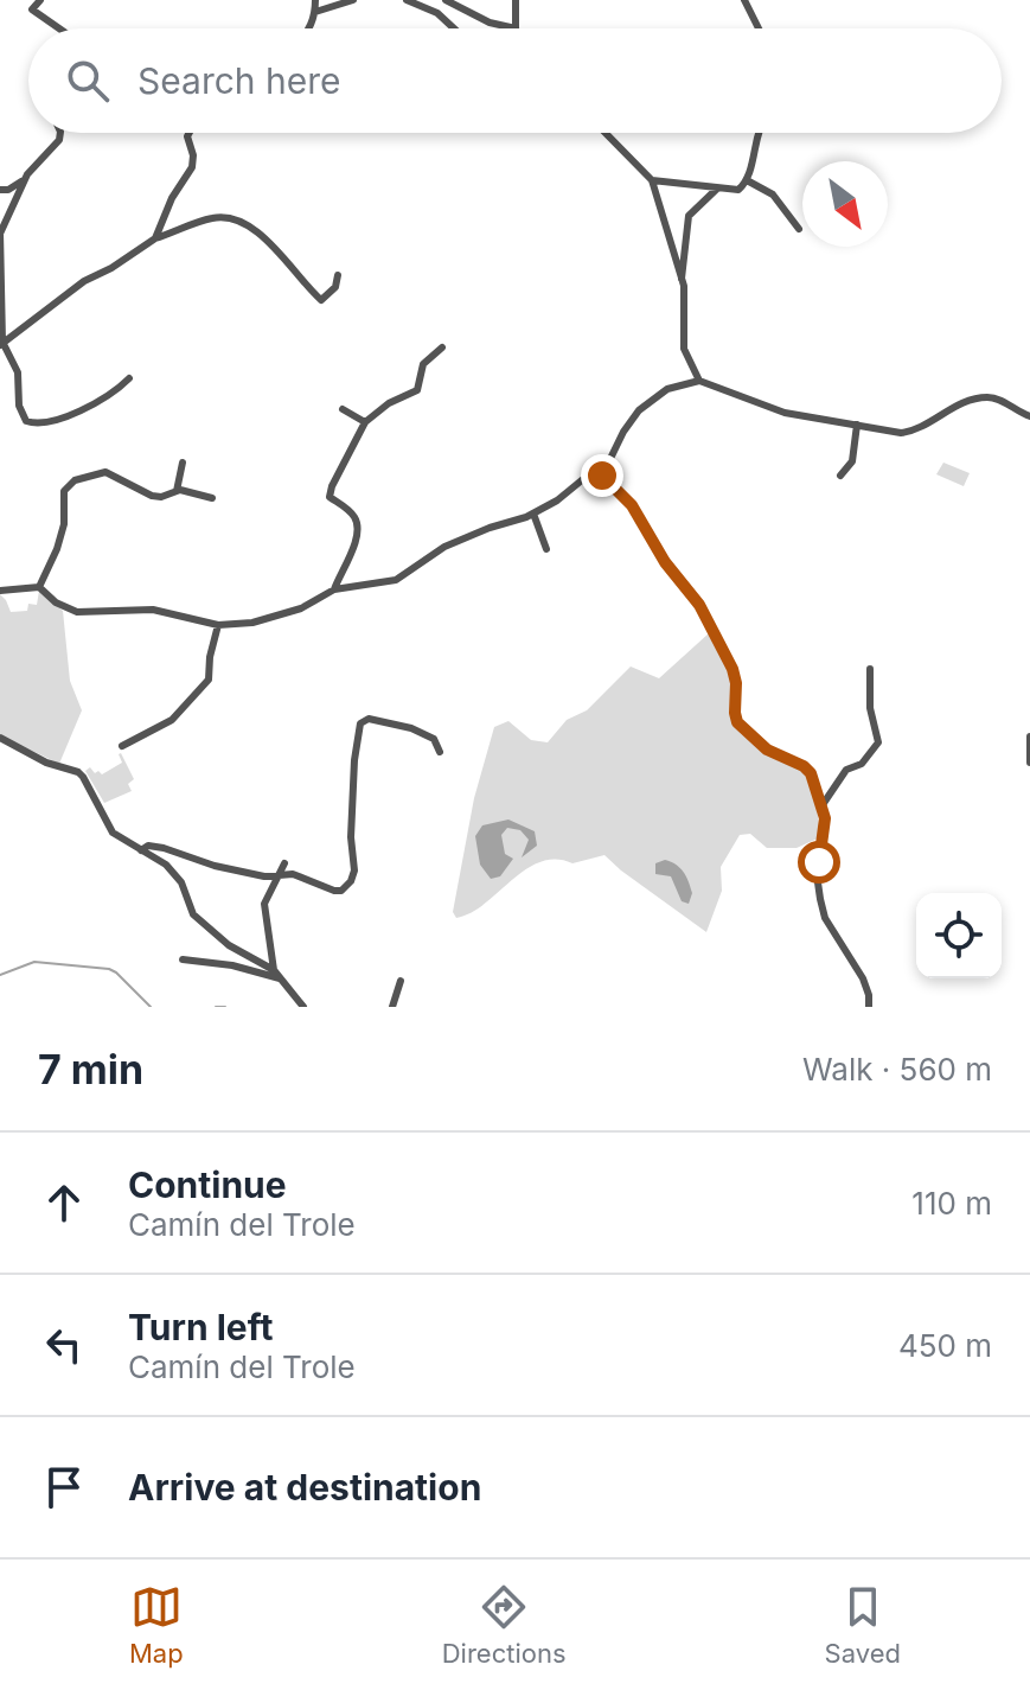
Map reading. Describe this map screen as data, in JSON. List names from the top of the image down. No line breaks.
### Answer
{"north":"bottom right","page":{"search":"Search here","heading":["7 min","Walk · 560 m"],"list":[["Continue","Camín del Trole","110 m"],["Turn left","Camín del Trole","450 m"],"Arrive at destination"],"nav":["Map","Directions","Saved"]}}
